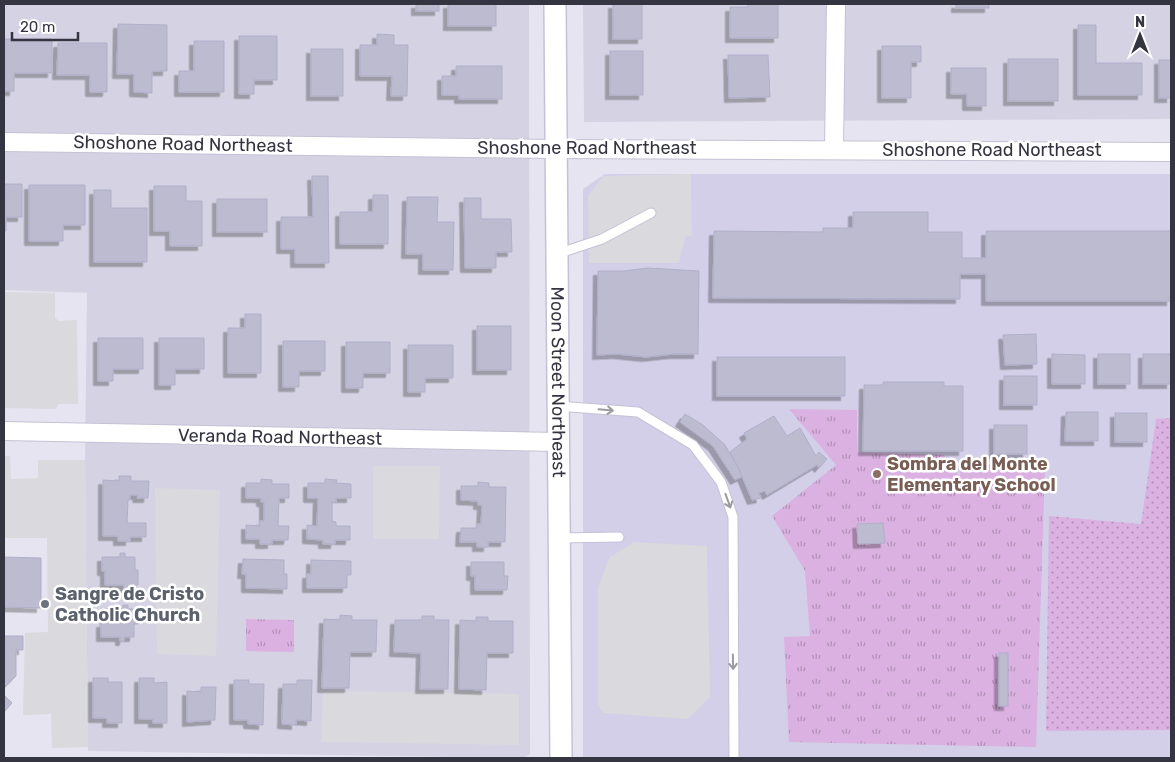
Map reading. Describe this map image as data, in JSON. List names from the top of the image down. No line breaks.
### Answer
{"streets":{"street":["Shoshone Road Northeast","Moon Street Northeast","Veranda Road Northeast"]},"crossings":[["Shoshone Road Northeast","Moon Street Northeast"],["Moon Street Northeast","Veranda Road Northeast"]],"places":["Sombra del Monte Elementary School","Sangre de Cristo Catholic Church"],"scale_bar":"20 m","north":"top"}
